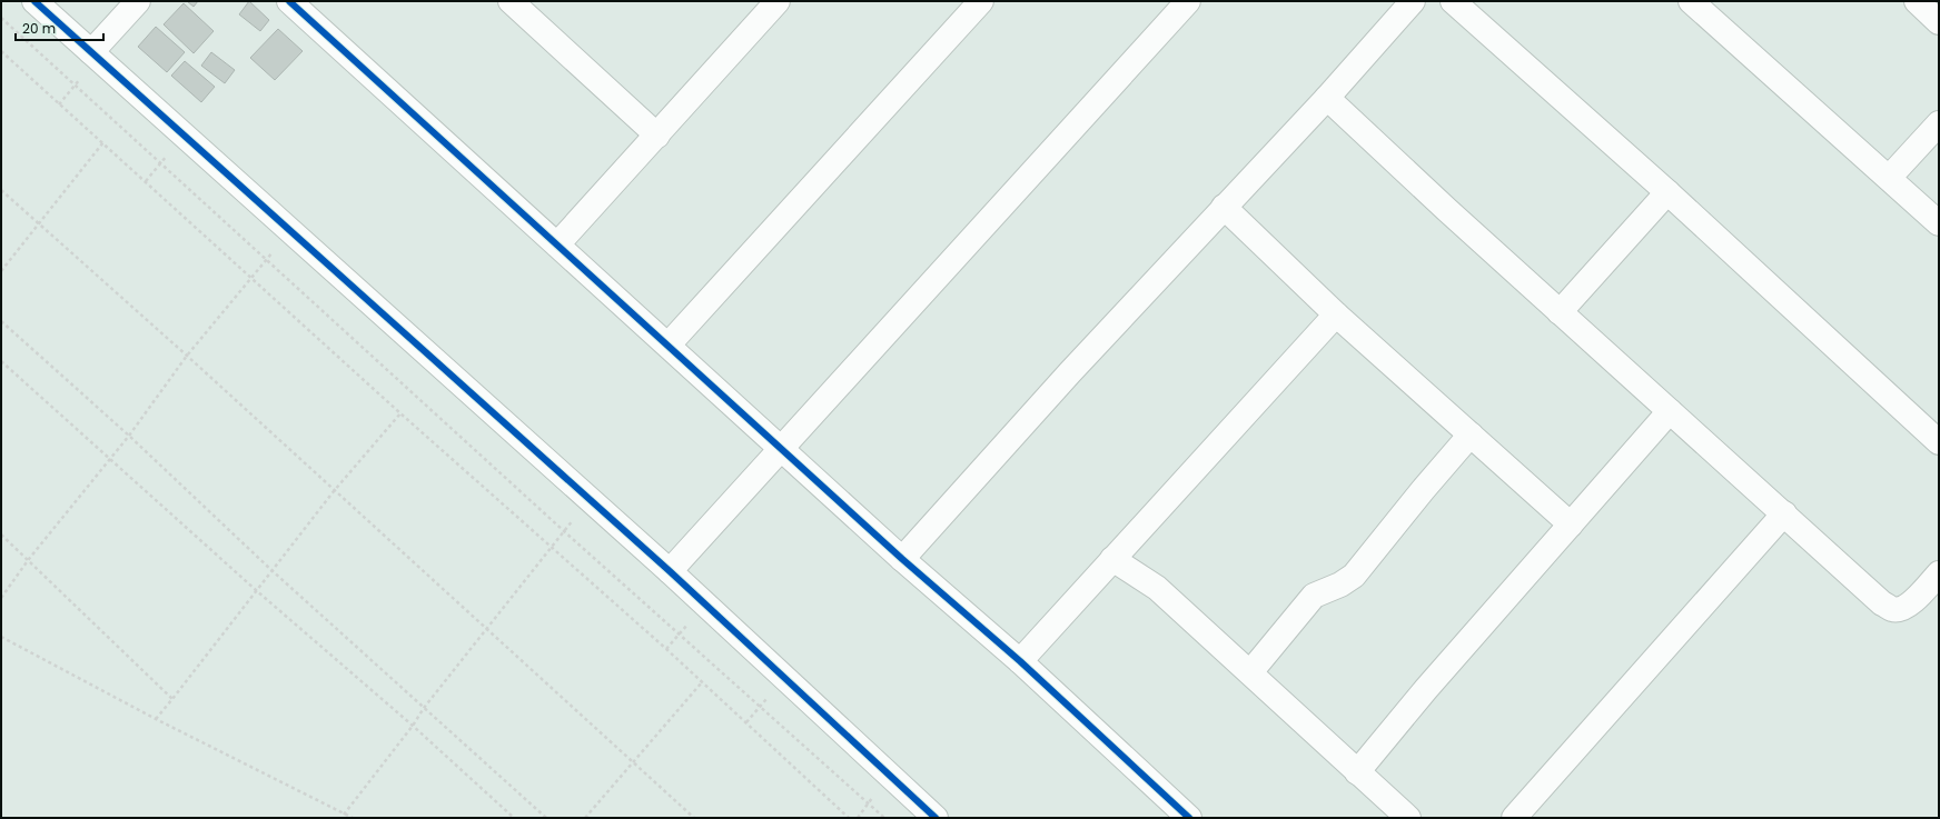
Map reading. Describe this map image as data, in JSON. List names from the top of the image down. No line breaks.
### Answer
{"scale_bar":"20 m"}
